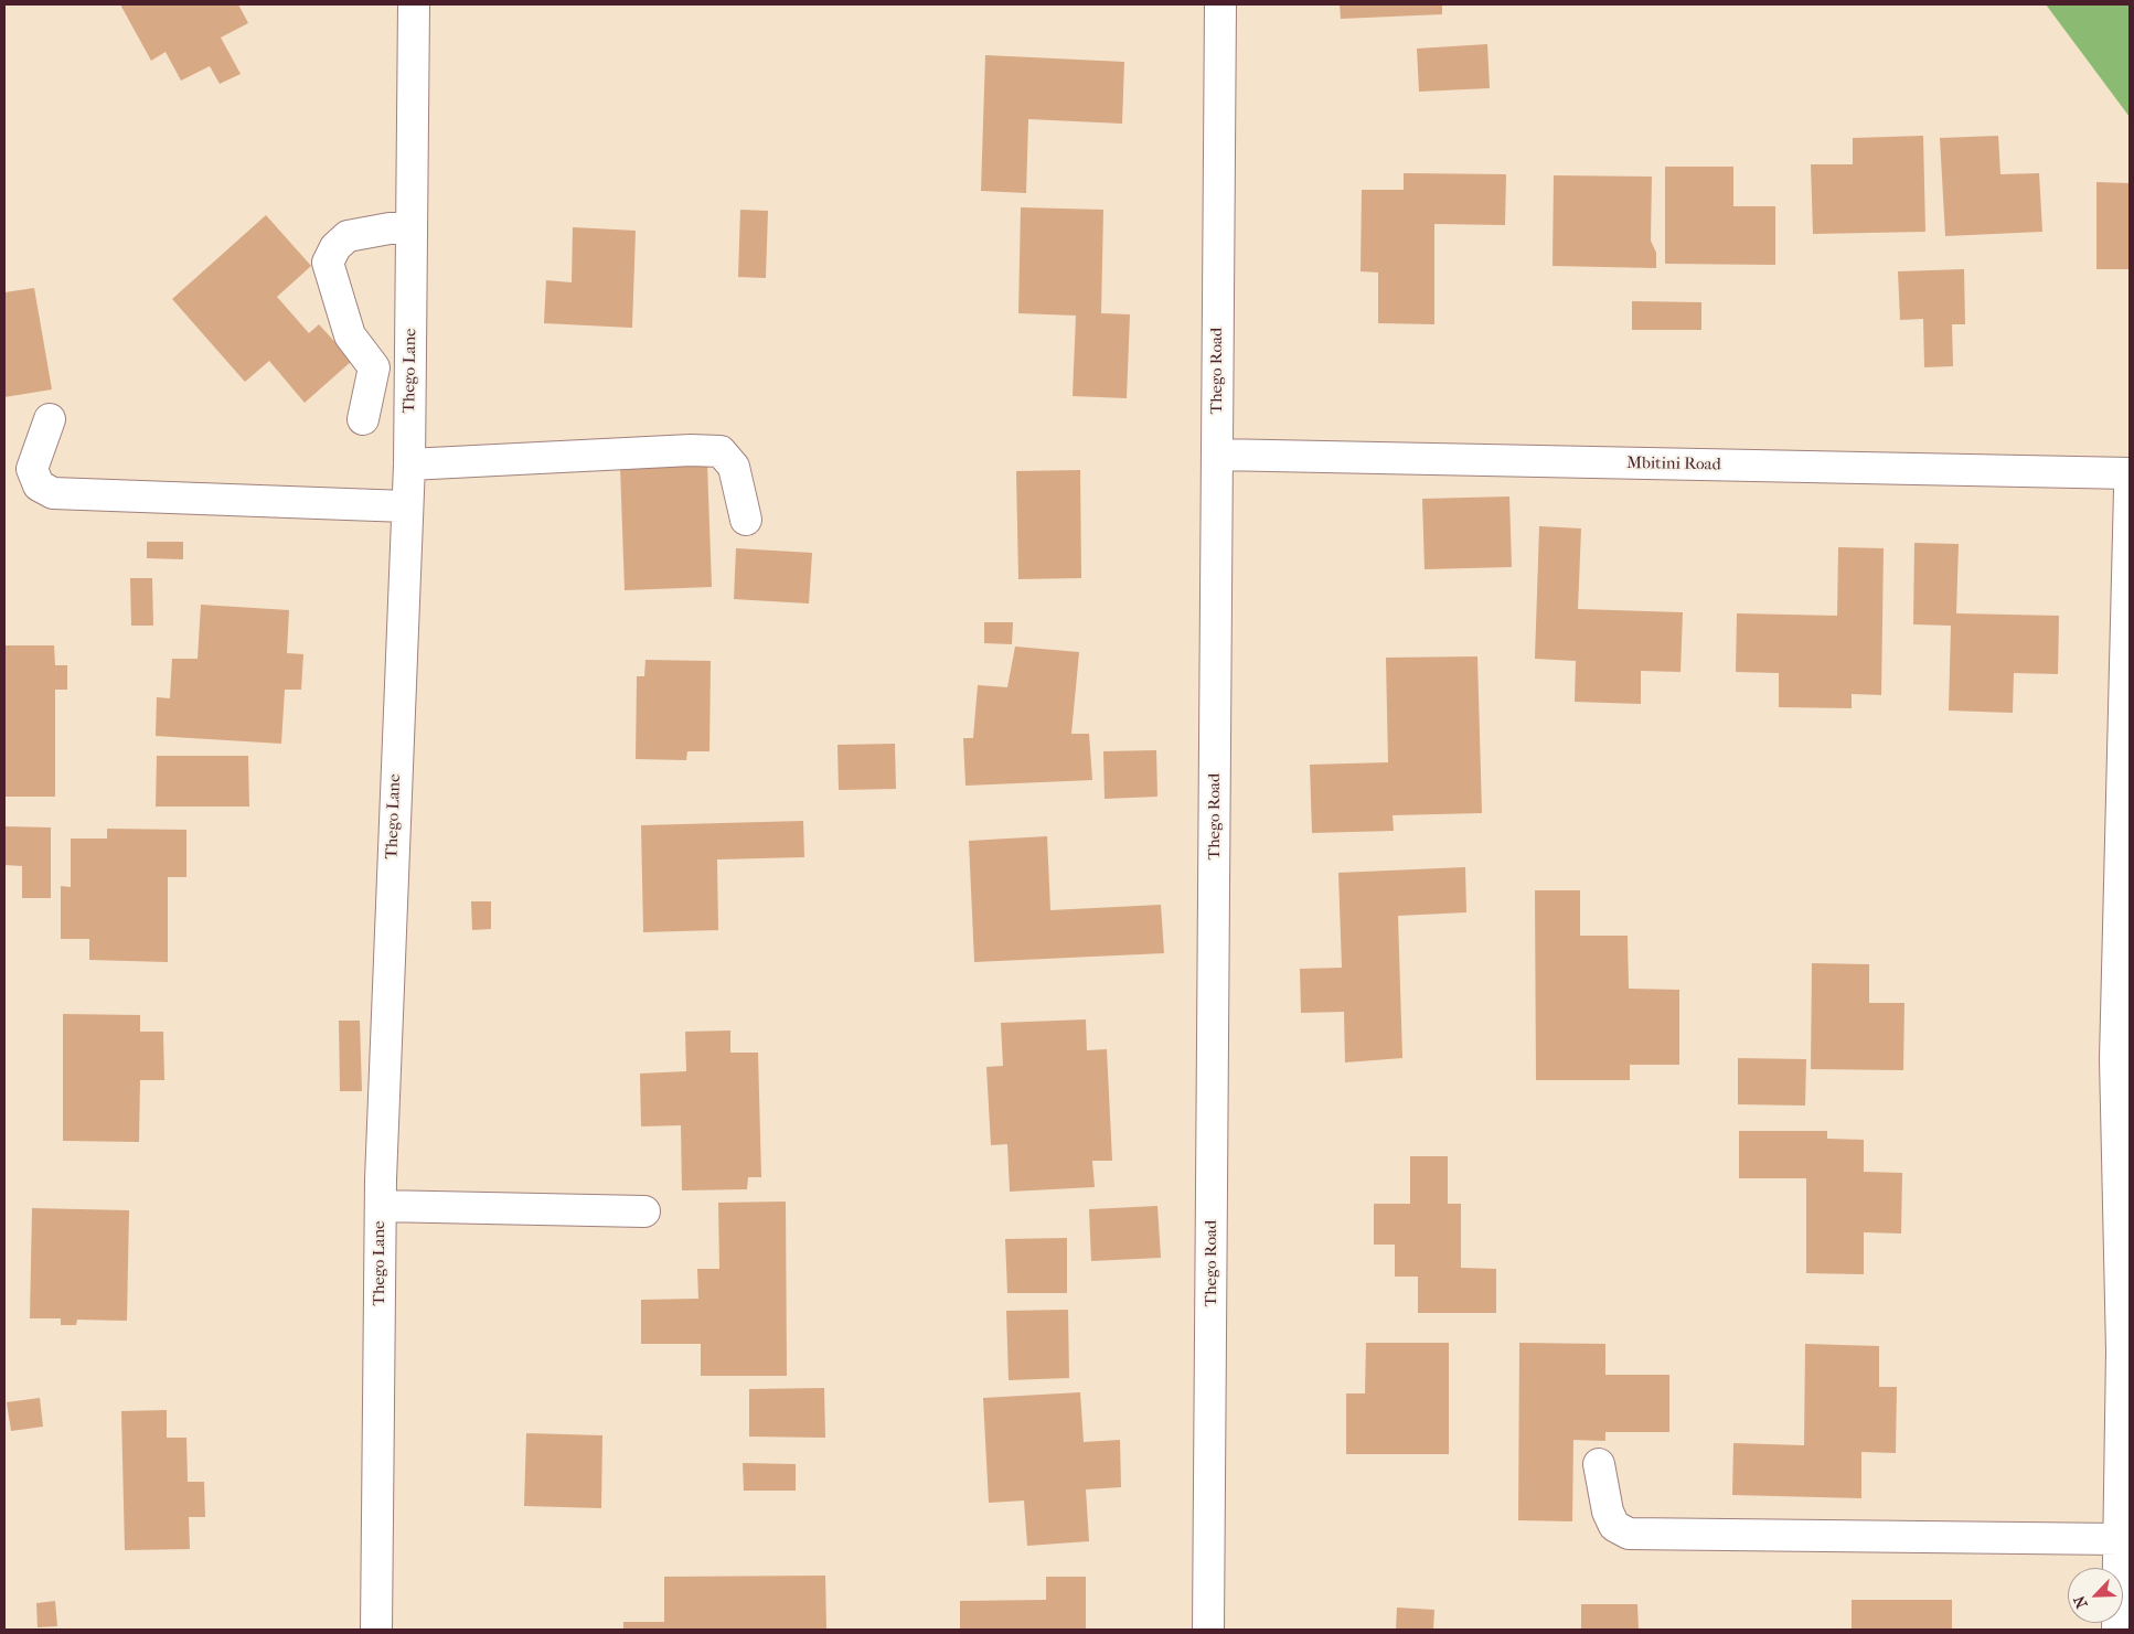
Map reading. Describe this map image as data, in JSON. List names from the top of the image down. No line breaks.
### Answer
{"streets":{"street":["Thego Lane","Thego Road","Mbitini Road"]},"crossings":[["Thego Road","Mbitini Road"]],"north":"bottom left"}
